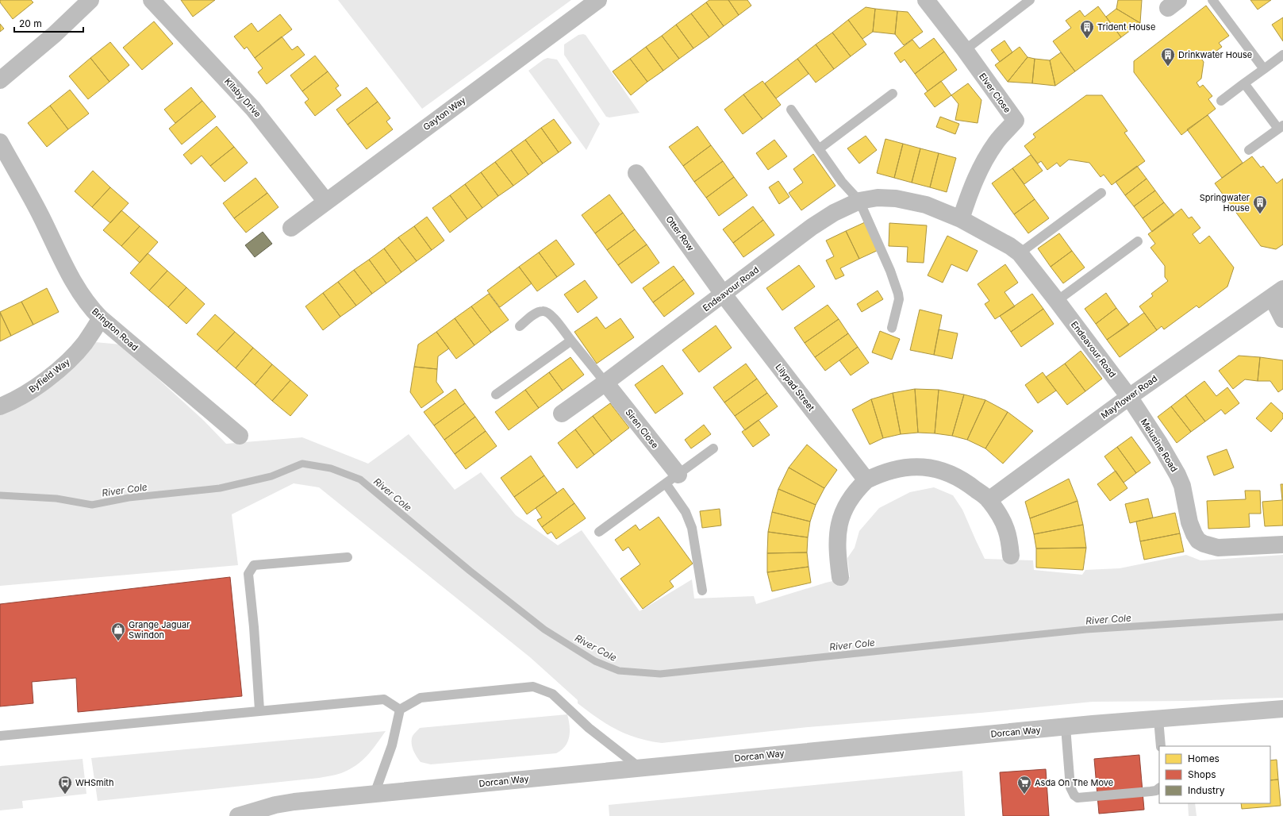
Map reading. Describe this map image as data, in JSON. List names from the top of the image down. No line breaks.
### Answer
{"streets":{"main road":["Dorcan Way"],"street":["Elver Close","Kilsby Drive","Gayton Way","Otter Row","Endeavour Road","Brington Road","Byfield Way","Lilypad Street","Mayflower Road","Siren Close","Melusine Road"]},"crossings":[["Elver Close","Endeavour Road"],["Kilsby Drive","Gayton Way"],["Otter Row","Endeavour Road"],["Otter Row","Lilypad Street"],["Endeavour Road","Lilypad Street"],["Endeavour Road","Mayflower Road"],["Endeavour Road","Siren Close"],["Endeavour Road","Melusine Road"],["Brington Road","Byfield Way"],["Mayflower Road","Melusine Road"]],"water":["River Cole"],"places":{"building":["Trident House","Drinkwater House","Springwater House"],"shop":["Grange Jaguar Swindon"],"bus stop":["WHSmith"],"supermarket":["Asda On The Move"]},"legend":["Homes","Shops","Industry"],"scale_bar":"20 m"}
